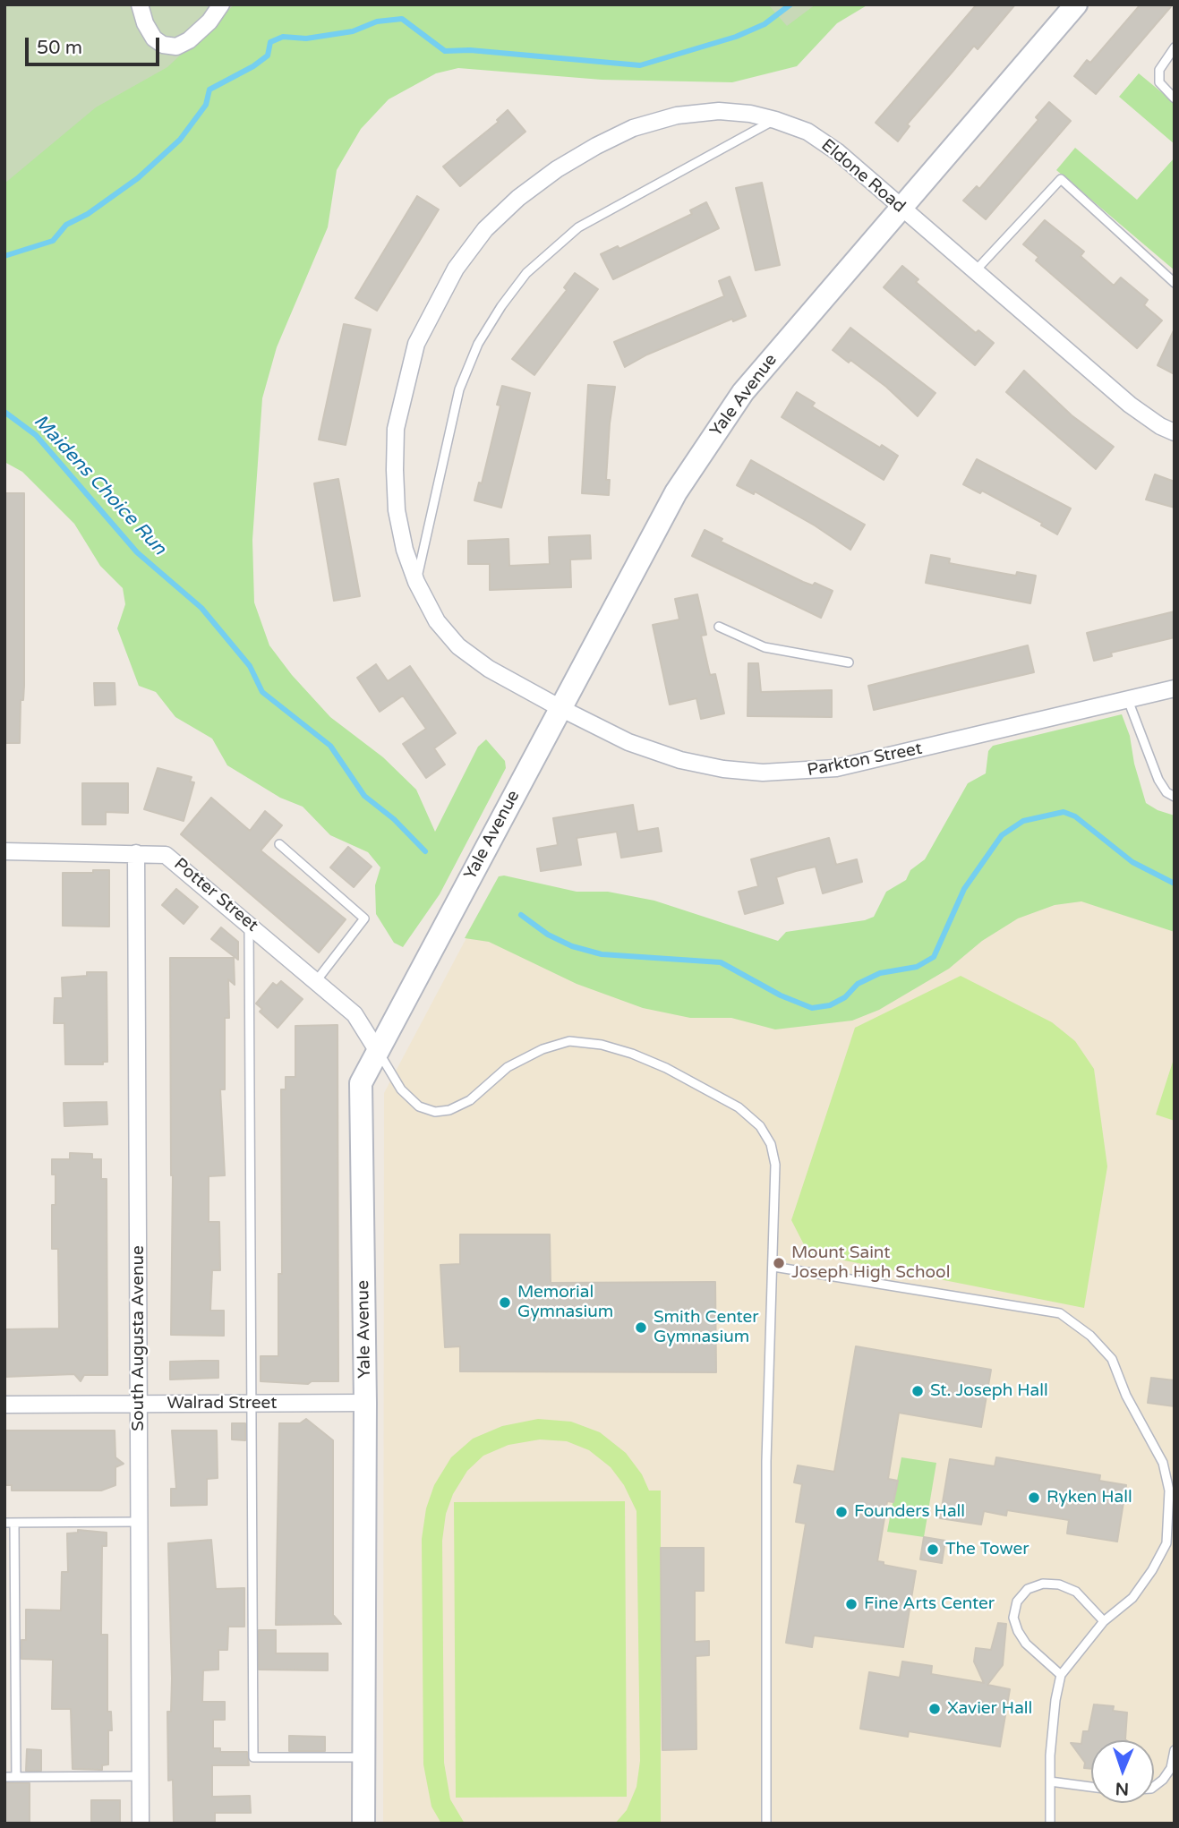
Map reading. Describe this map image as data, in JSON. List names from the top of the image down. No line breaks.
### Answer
{"streets":{"street":["Eldone Road","Yale Avenue","Parkton Street","Potter Street","South Augusta Avenue","Walrad Street"]},"crossings":[["Eldone Road","Yale Avenue"],["Eldone Road","Parkton Street"],["Yale Avenue","Parkton Street"],["Yale Avenue","Potter Street"],["Yale Avenue","Walrad Street"],["Potter Street","South Augusta Avenue"],["South Augusta Avenue","Walrad Street"]],"water":["Maidens Choice Run"],"places":["Mount Saint Joseph High School","Memorial Gymnasium","Smith Center Gymnasium","St. Joseph Hall","Ryken Hall","Founders Hall","The Tower","Fine Arts Center","Xavier Hall"],"scale_bar":"50 m","north":"bottom"}
